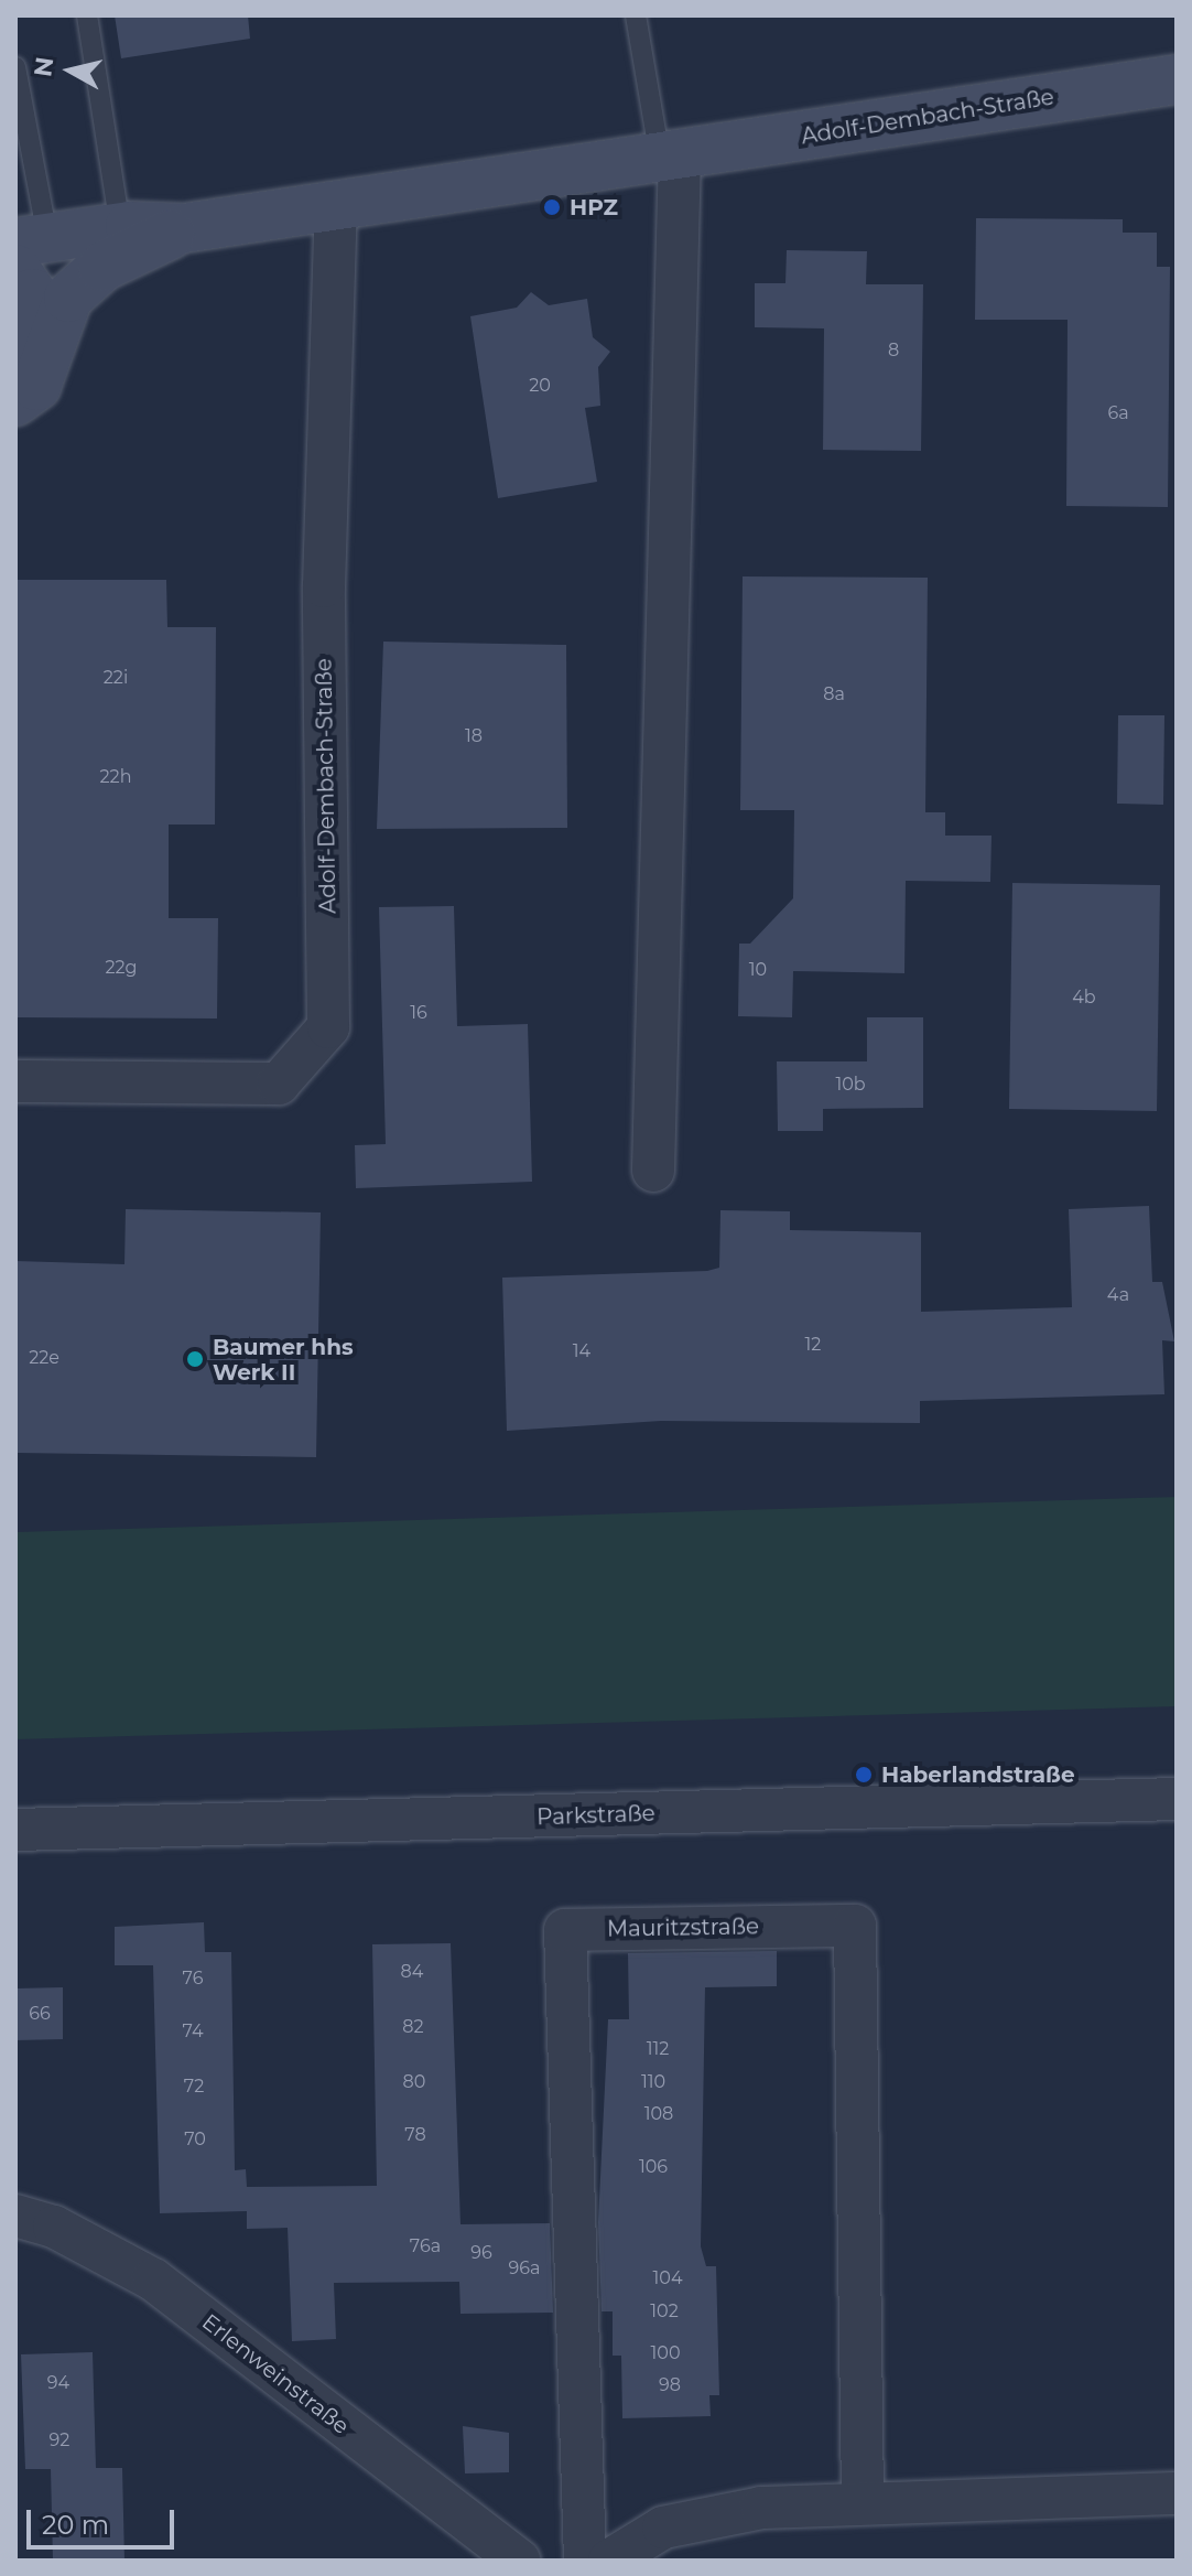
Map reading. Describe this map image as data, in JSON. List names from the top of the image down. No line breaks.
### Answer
{"streets":{"main road":["Adolf-Dembach-Straße"],"street":["Parkstraße","Mauritzstraße","Erlenweinstraße"]},"places":["HPZ","Baumer hhs Werk II","Haberlandstraße"],"house_numbers":["8","20","6a","22i","8a","18","22h","22g","10","4b","16","10b","4a","12","14","22e","84","76","66","82","74","112","80","110","72","108","78","70","106","76a","96","96a","104","102","100","94","98","92"],"scale_bar":"20 m","north":"left"}
